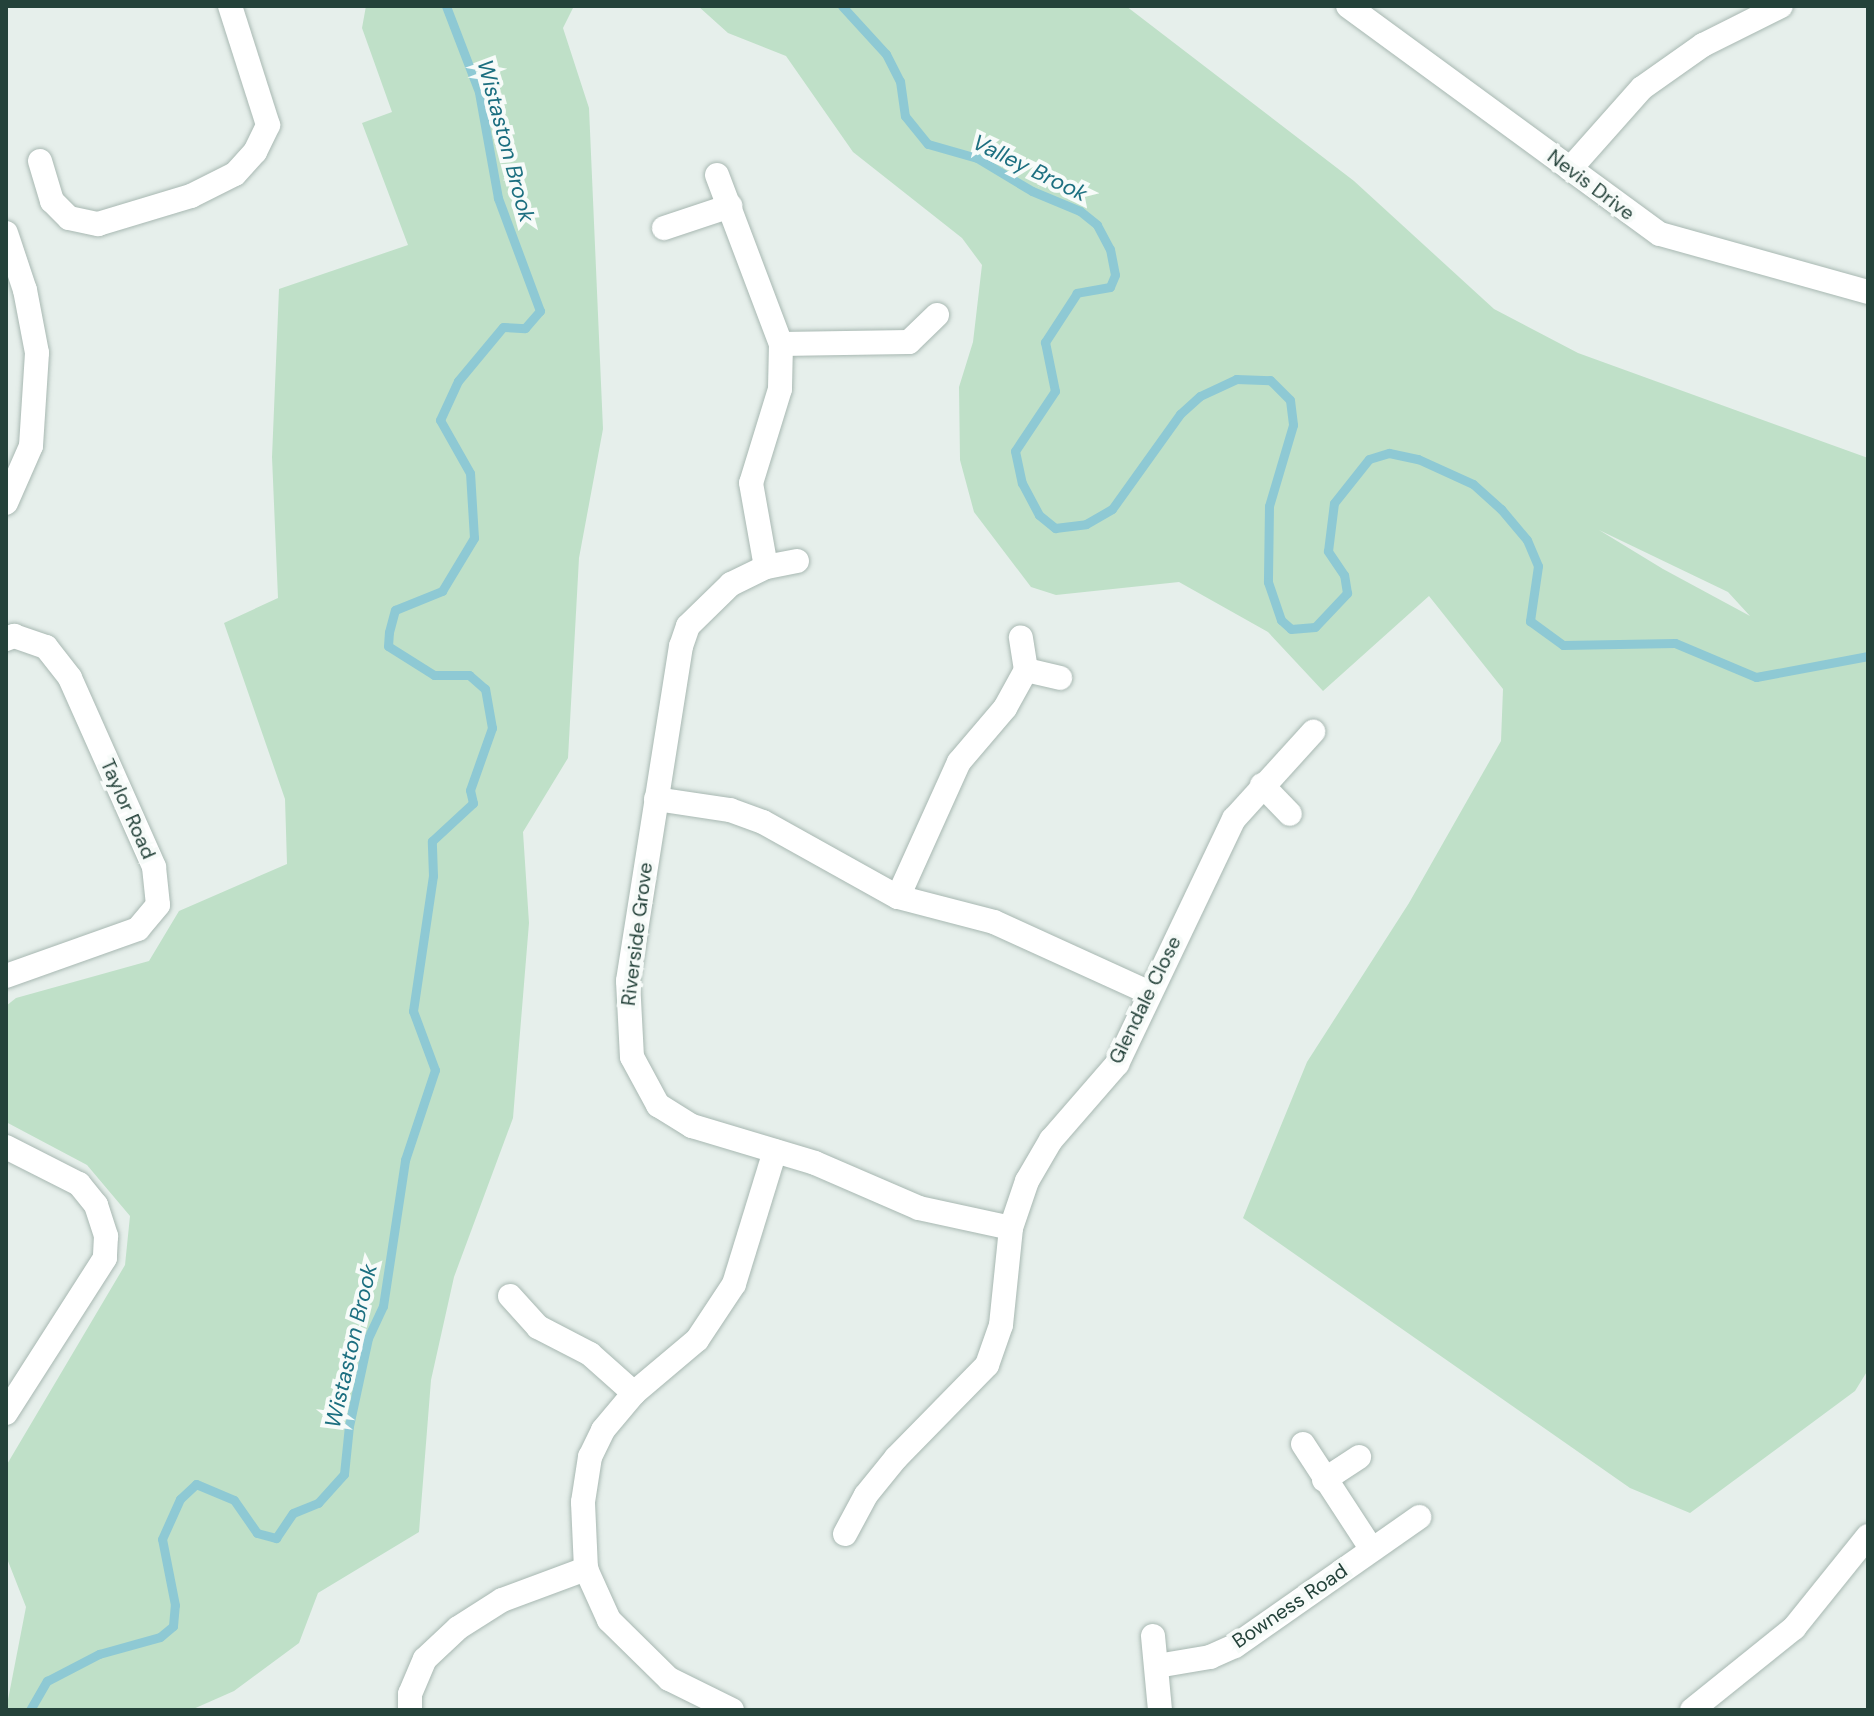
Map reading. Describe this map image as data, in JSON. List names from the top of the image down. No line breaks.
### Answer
{"streets":{"street":["Nevis Drive","Taylor Road","Riverside Grove","Glendale Close","Bowness Road"]},"crossings":[["Riverside Grove","Glendale Close"]],"water":["Wistaston Brook","Valley Brook"]}
